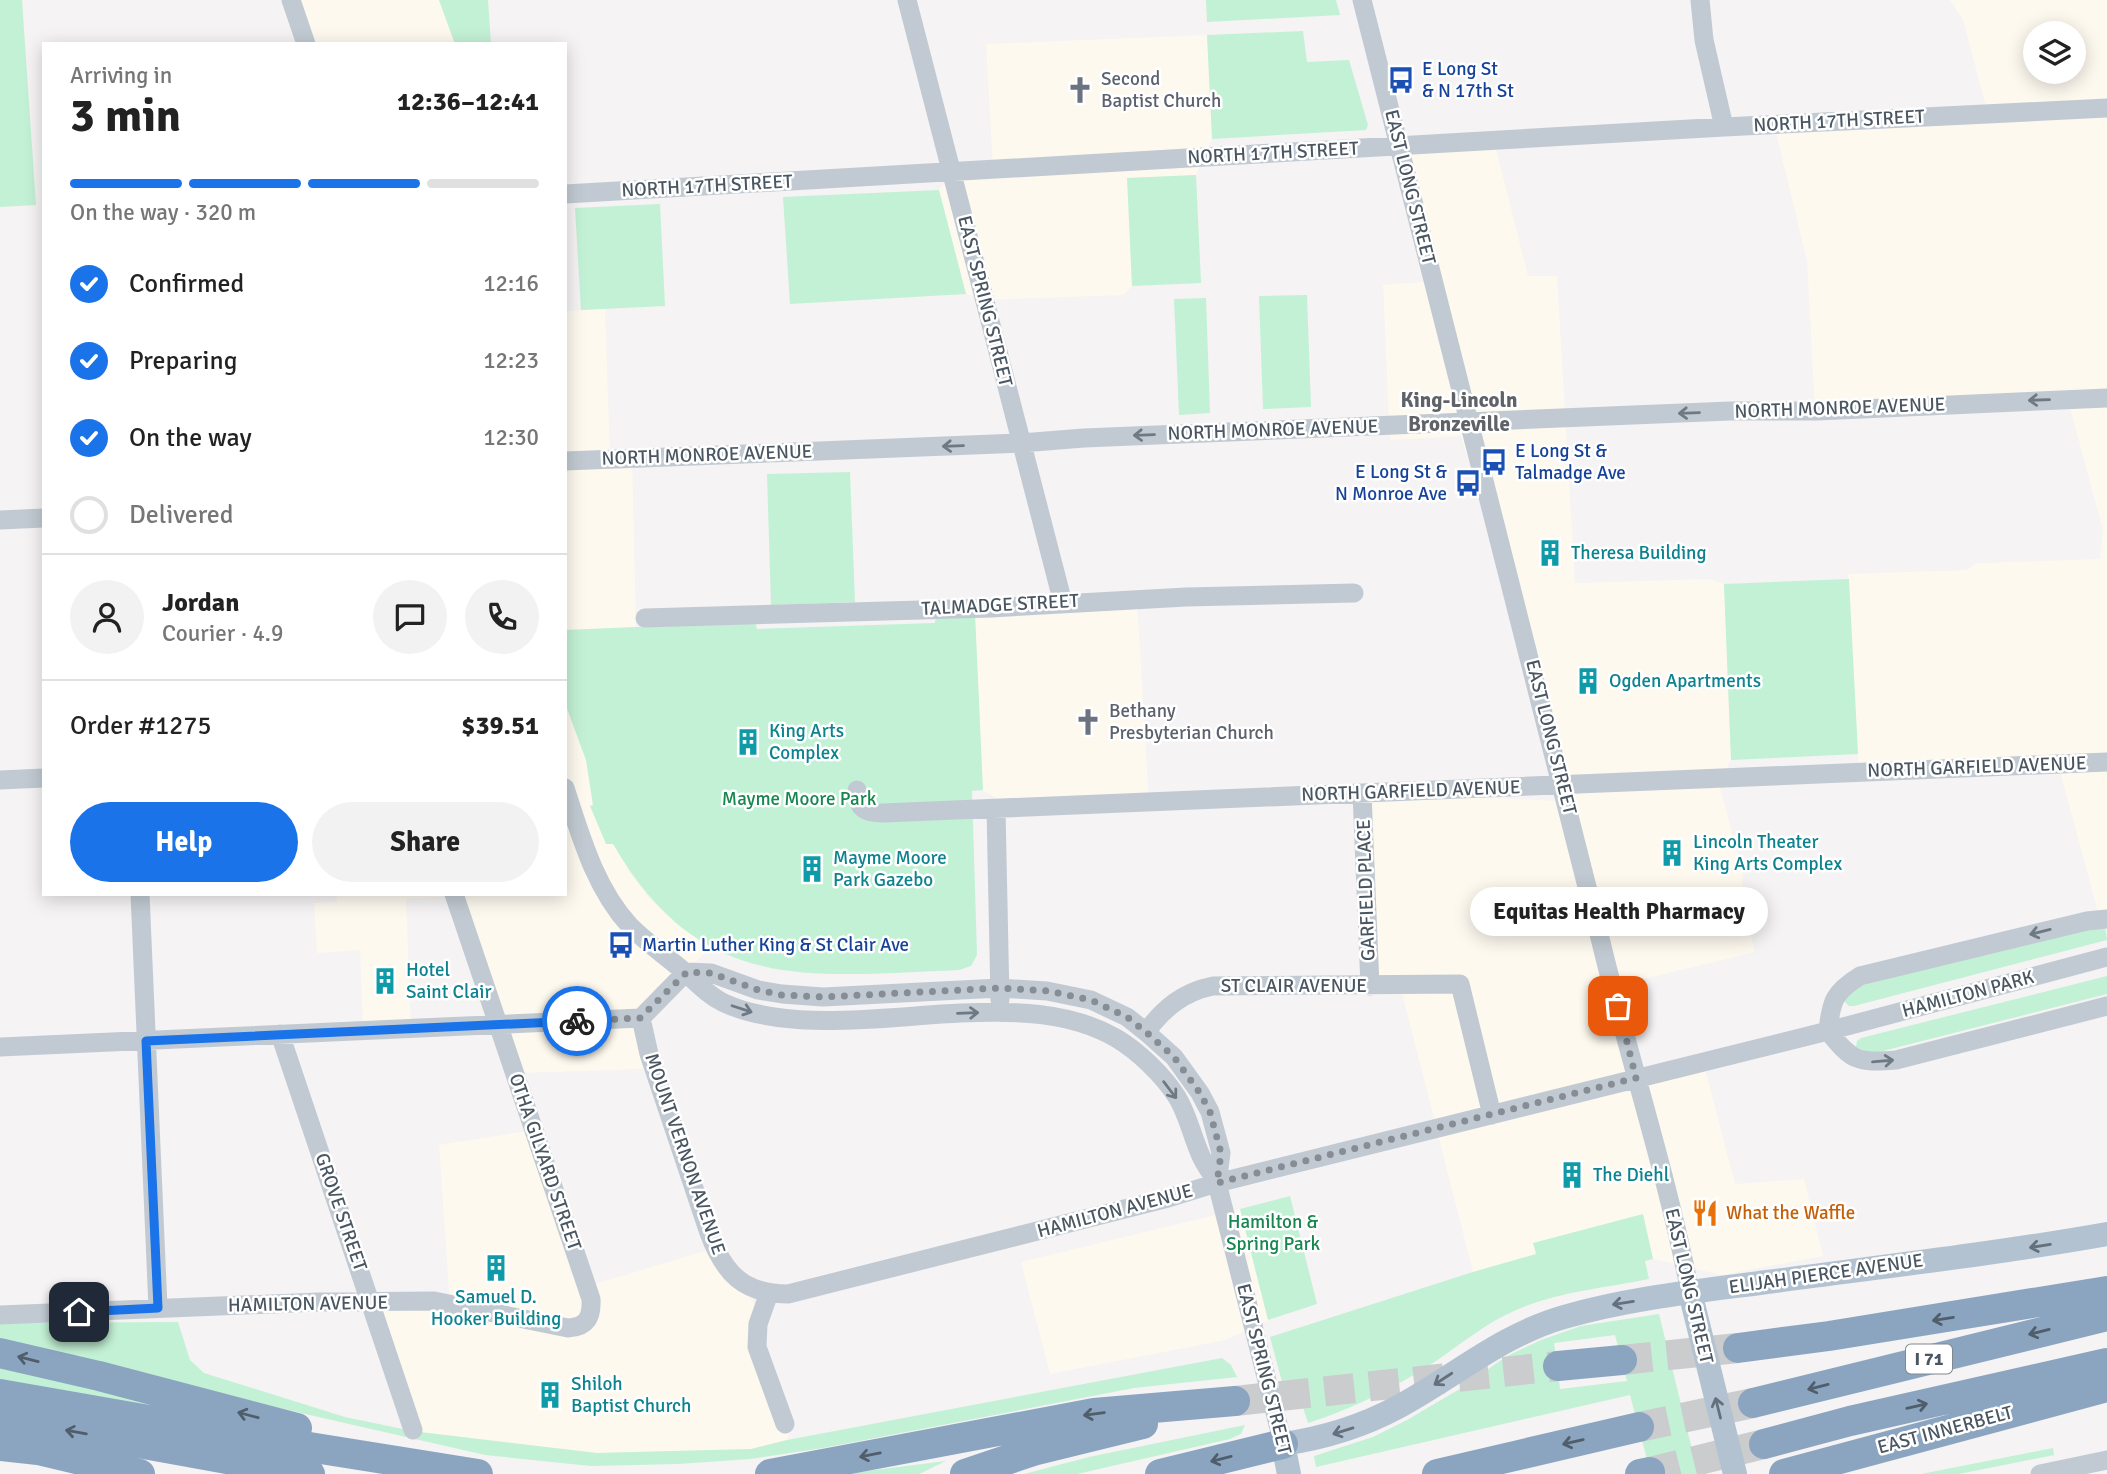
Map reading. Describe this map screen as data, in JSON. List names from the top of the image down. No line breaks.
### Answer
{"streets":{"highway":["I 71","EAST INNERBELT"],"main road":["EAST LONG STREET","ELIJAH PIERCE AVENUE"],"street":["NORTH 17TH STREET","EAST SPRING STREET","NORTH MONROE AVENUE","TALMADGE STREET","NORTH GARFIELD AVENUE","GARFIELD PLACE","ST CLAIR AVENUE","HAMILTON PARK","MOUNT VERNON AVENUE","OTHA GILYARD STREET","HAMILTON AVENUE","GROVE STREET"]},"crossings":[["NORTH 17TH STREET","EAST LONG STREET"],["NORTH 17TH STREET","EAST SPRING STREET"],["EAST LONG STREET","NORTH MONROE AVENUE"],["EAST LONG STREET","NORTH GARFIELD AVENUE"],["EAST LONG STREET","HAMILTON AVENUE"],["EAST LONG STREET","ELIJAH PIERCE AVENUE"],["EAST SPRING STREET","NORTH MONROE AVENUE"],["EAST SPRING STREET","TALMADGE STREET"],["EAST SPRING STREET","HAMILTON AVENUE"],["EAST SPRING STREET","ELIJAH PIERCE AVENUE"],["NORTH GARFIELD AVENUE","GARFIELD PLACE"],["GARFIELD PLACE","ST CLAIR AVENUE"],["ST CLAIR AVENUE","HAMILTON AVENUE"],["HAMILTON PARK","HAMILTON AVENUE"],["MOUNT VERNON AVENUE","HAMILTON AVENUE"],["OTHA GILYARD STREET","HAMILTON AVENUE"],["HAMILTON AVENUE","GROVE STREET"]],"one_way":["NORTH MONROE AVENUE","ELIJAH PIERCE AVENUE"],"districts":["King-Lincoln Bronzeville"],"parks":["Mayme Moore Park","Hamilton & Spring Park"],"places":{"bus stop":["E Long St & N 17th St","E Long St & Talmadge Ave","E Long St & N Monroe Ave","Martin Luther King & St Clair Ave"],"church":["Second Baptist Church","Bethany Presbyterian Church"],"building":["Theresa Building","Ogden Apartments","King Arts Complex","Lincoln Theater King Arts Complex","Mayme Moore Park Gazebo","Hotel Saint Clair","The Diehl","Samuel D. Hooker Building","Shiloh Baptist Church"],"other":["Equitas Health Pharmacy"],"restaurant":["What the Waffle"]},"page":{"heading":["3 min","Arriving in","12:36–12:41"],"panel":["Jordan","Courier · 4.9","Order #1275","$39.51"],"bar":"On the way · 320 m","list":[["Confirmed","12:16"],["Preparing","12:23"],["On the way","12:30"],"Delivered"],"buttons":["Help","Share"],"bubble":"Equitas Health Pharmacy"}}
